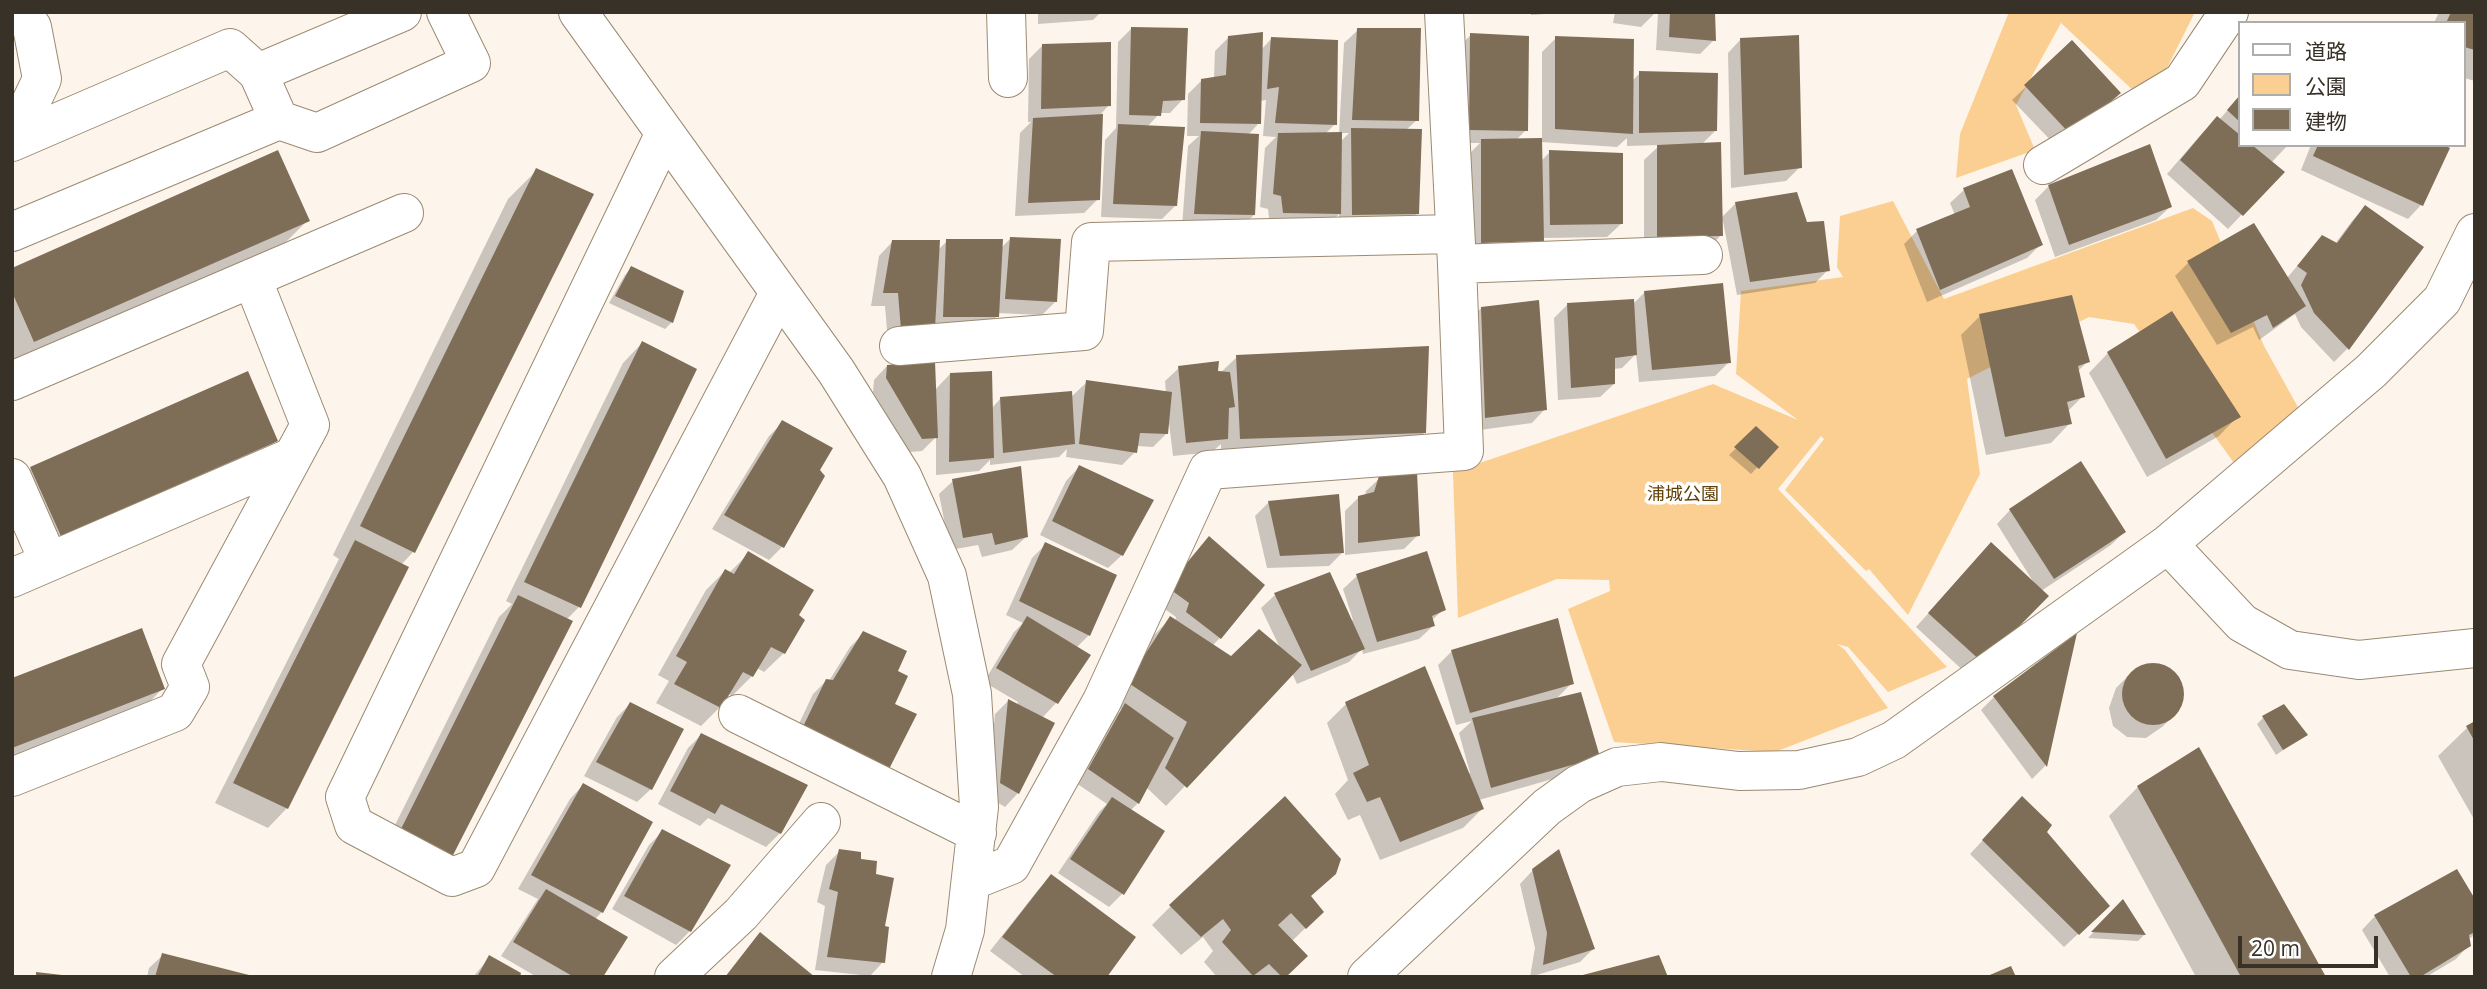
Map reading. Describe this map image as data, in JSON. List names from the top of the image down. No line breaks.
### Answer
{"parks":["浦城公園"],"legend":["道路","公園","建物"],"scale_bar":"20 m"}
